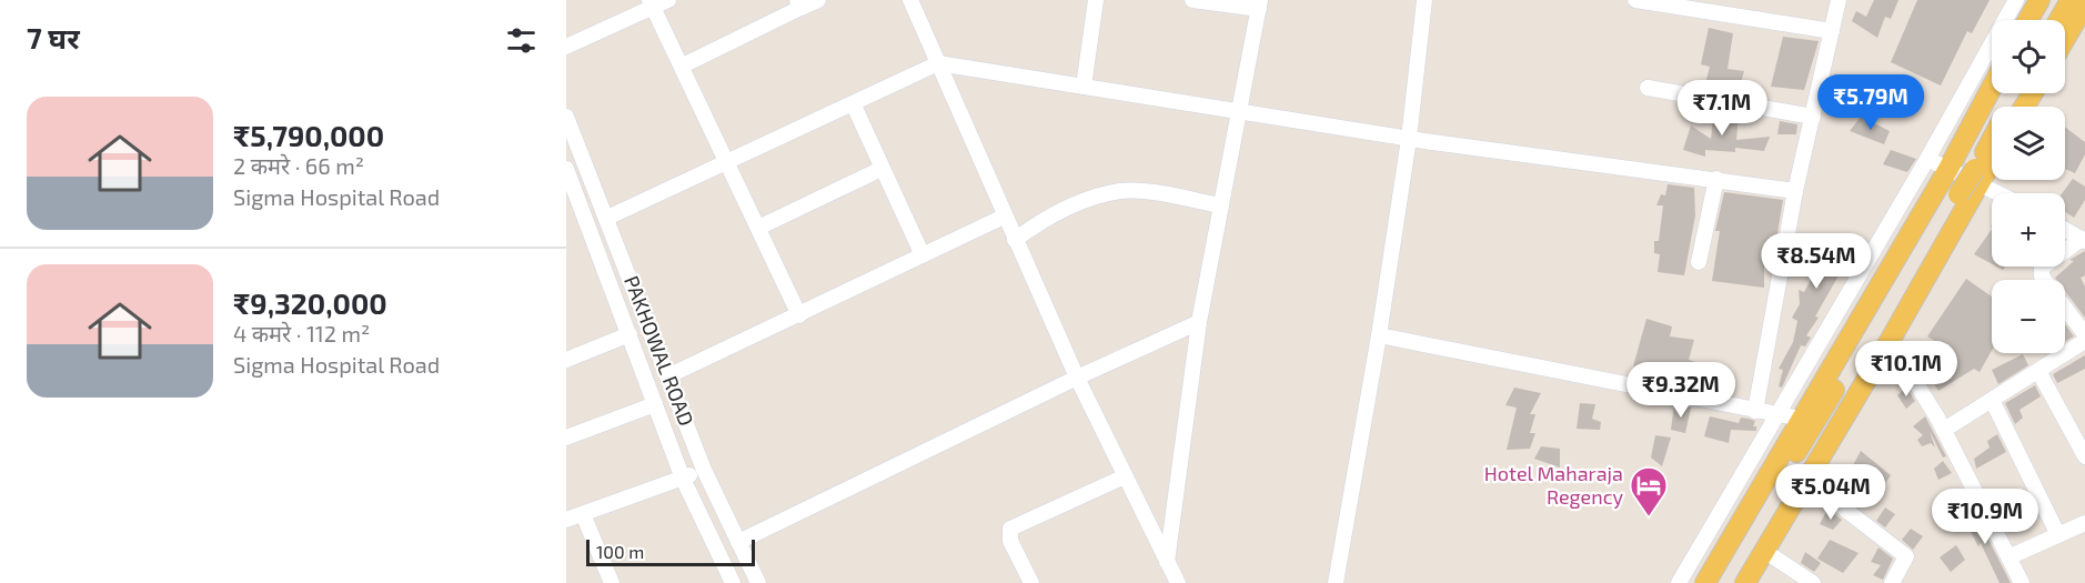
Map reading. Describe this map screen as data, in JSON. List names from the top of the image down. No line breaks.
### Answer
{"streets":{"street":["PAKHOWAL ROAD"]},"places":{"hotel":["Hotel Maharaja Regency"]},"scale_bar":"100 m","page":{"heading":"7 घर","map_buttons":["+","−"],"price":["₹5.79M","₹7.1M","₹8.54M","₹10.1M","₹9.32M","₹5.04M","₹10.9M"],"list":[{"name":"₹5,790,000","note":"2 कमरे · 66 m² · Sigma Hospital Road"},{"name":"₹9,320,000","note":"4 कमरे · 112 m² · Sigma Hospital Road"}],"scale":"100 m"}}
